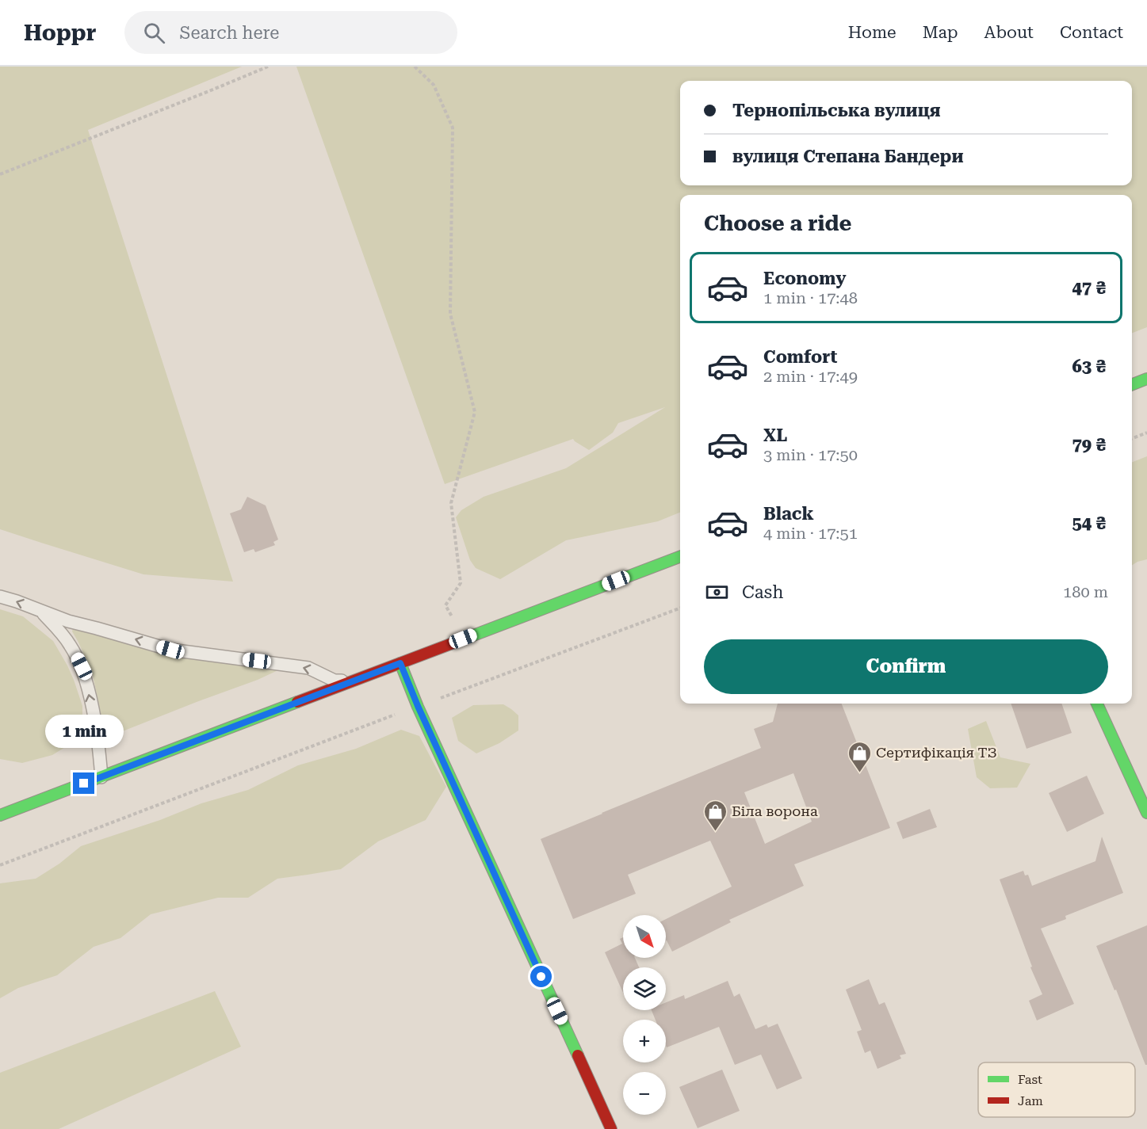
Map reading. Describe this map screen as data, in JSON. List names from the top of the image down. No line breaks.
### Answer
{"places":{"shop":["Сертифікація ТЗ","Біла ворона"]},"legend":["Fast","Jam"],"north":"bottom right","page":{"header":"Hoppr","search":"Search here","nav":["Home","Map","About","Contact"],"banner":["Тернопільська вулиця","вулиця Степана Бандери"],"heading":"Choose a ride","list":[{"name":"Economy","note":"1 min · 17:48","value":"47 ₴"},{"name":"Comfort","note":"2 min · 17:49","value":"63 ₴"},{"name":"XL","note":"3 min · 17:50","value":"79 ₴"},{"name":"Black","note":"4 min · 17:51","value":"54 ₴"}],"pay":["Cash","180 m"],"buttons":"Confirm","bubble":"1 min","map_buttons":["+","−"]}}
